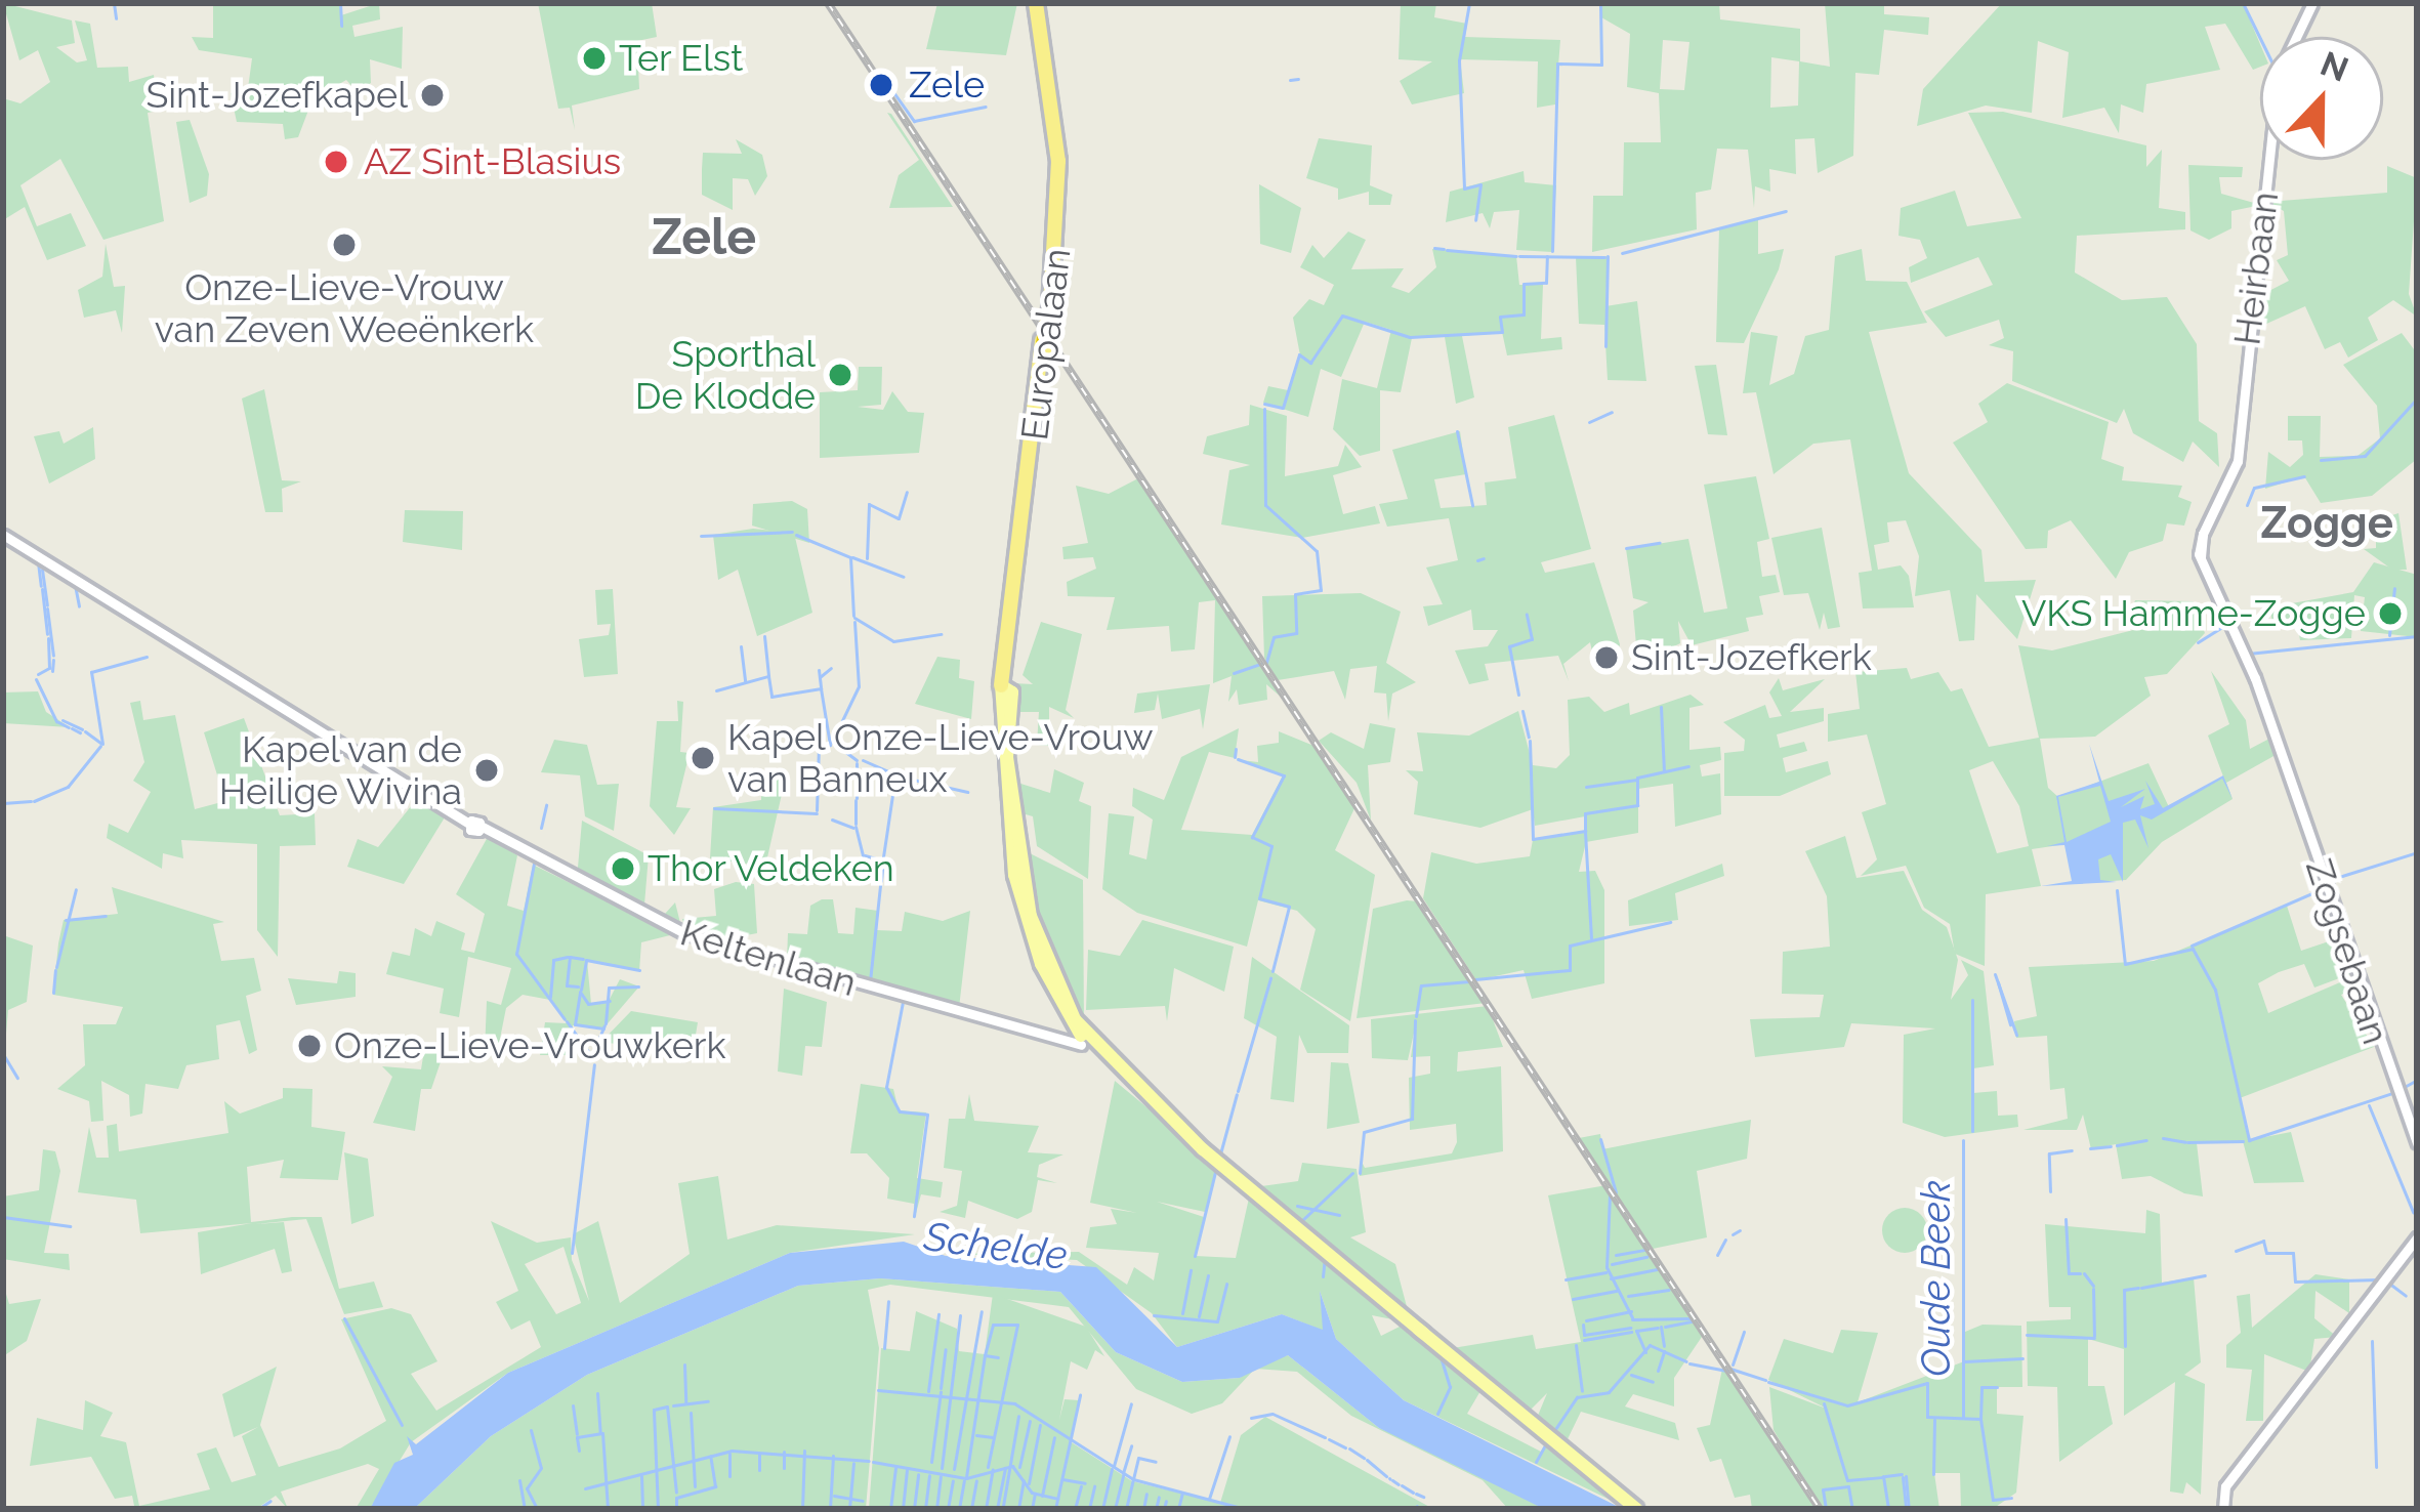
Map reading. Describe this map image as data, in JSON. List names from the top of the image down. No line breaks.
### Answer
{"streets":{"highway":["Europalaan"],"main road":["Heirbaan","Zogsebaan","Keltenlaan"]},"crossings":[["Heirbaan","Zogsebaan"],["Europalaan","Keltenlaan"]],"districts":["Zele","Zogge"],"water":["Schelde","Oude Beek"],"places":["Ter Elst","Zele","Sint-Jozefkapel","AZ Sint-Blasius","Onze-Lieve-Vrouw van Zeven Weeënkerk","Sporthal De Klodde","VKS Hamme-Zogge","Sint-Jozefkerk","Kapel Onze-Lieve-Vrouw van Banneux","Kapel van de Heilige Wivina","Thor Veldeken","Onze-Lieve-Vrouwkerk"],"north":"top"}
